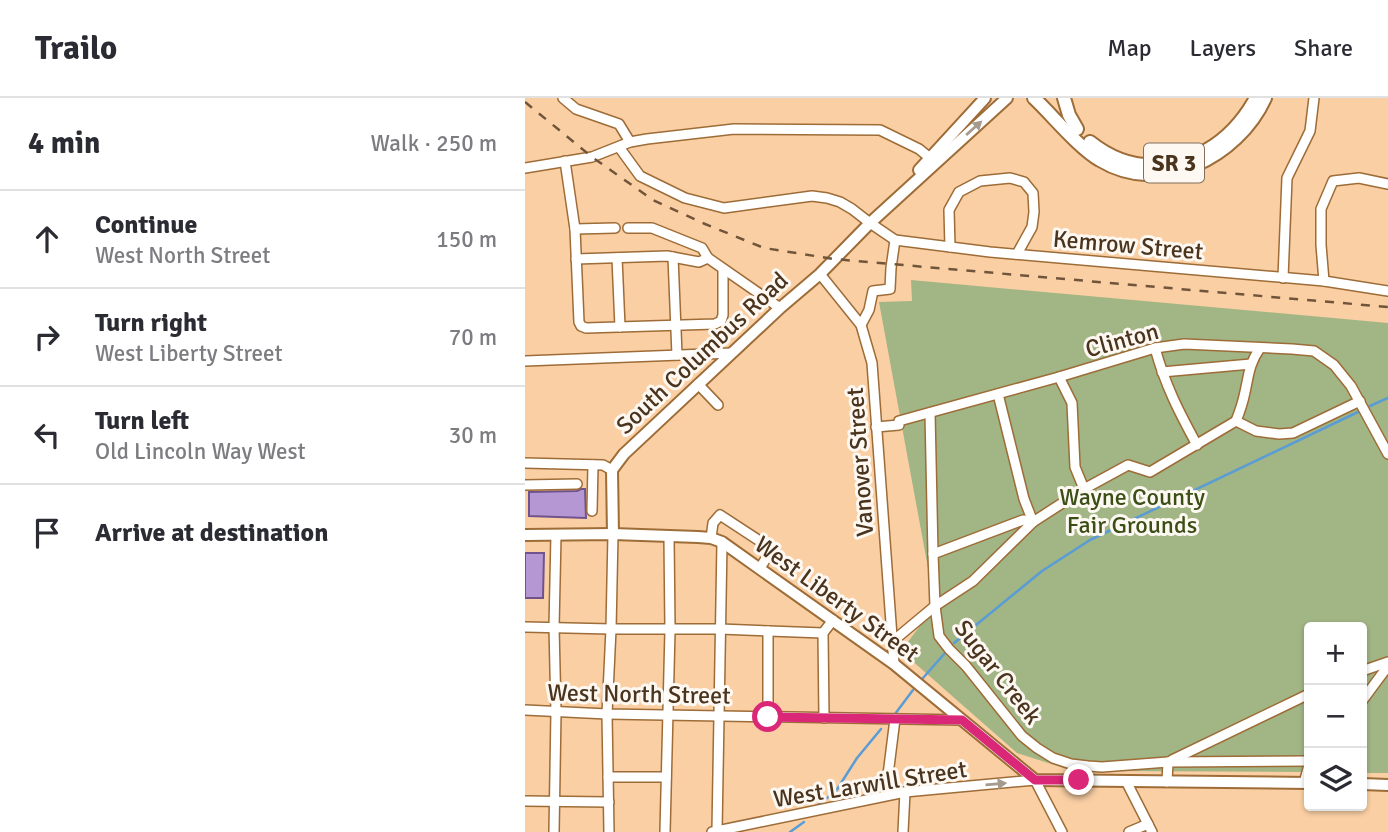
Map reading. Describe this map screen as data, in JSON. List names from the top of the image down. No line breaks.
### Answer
{"streets":{"highway":["SR 3"],"main road":["South Columbus Road","West Liberty Street"],"street":["Kemrow Street","Clinton","Vanover Street","Sugar Creek","West North Street","West Larwill Street"]},"crossings":[["Kemrow Street","South Columbus Road"],["Clinton","Vanover Street"],["Clinton","Sugar Creek"],["South Columbus Road","Vanover Street"],["Vanover Street","West Liberty Street"],["West Liberty Street","West North Street"],["West Liberty Street","West Larwill Street"]],"one_way":["West Larwill Street"],"parks":["Wayne County Fair Grounds"],"page":{"header":"Trailo","nav":["Map","Layers","Share"],"heading":["4 min","Walk · 250 m"],"list":[["Continue","West North Street","150 m"],["Turn right","West Liberty Street","70 m"],["Turn left","Old Lincoln Way West","30 m"],"Arrive at destination"],"map_buttons":["+","−"]}}
